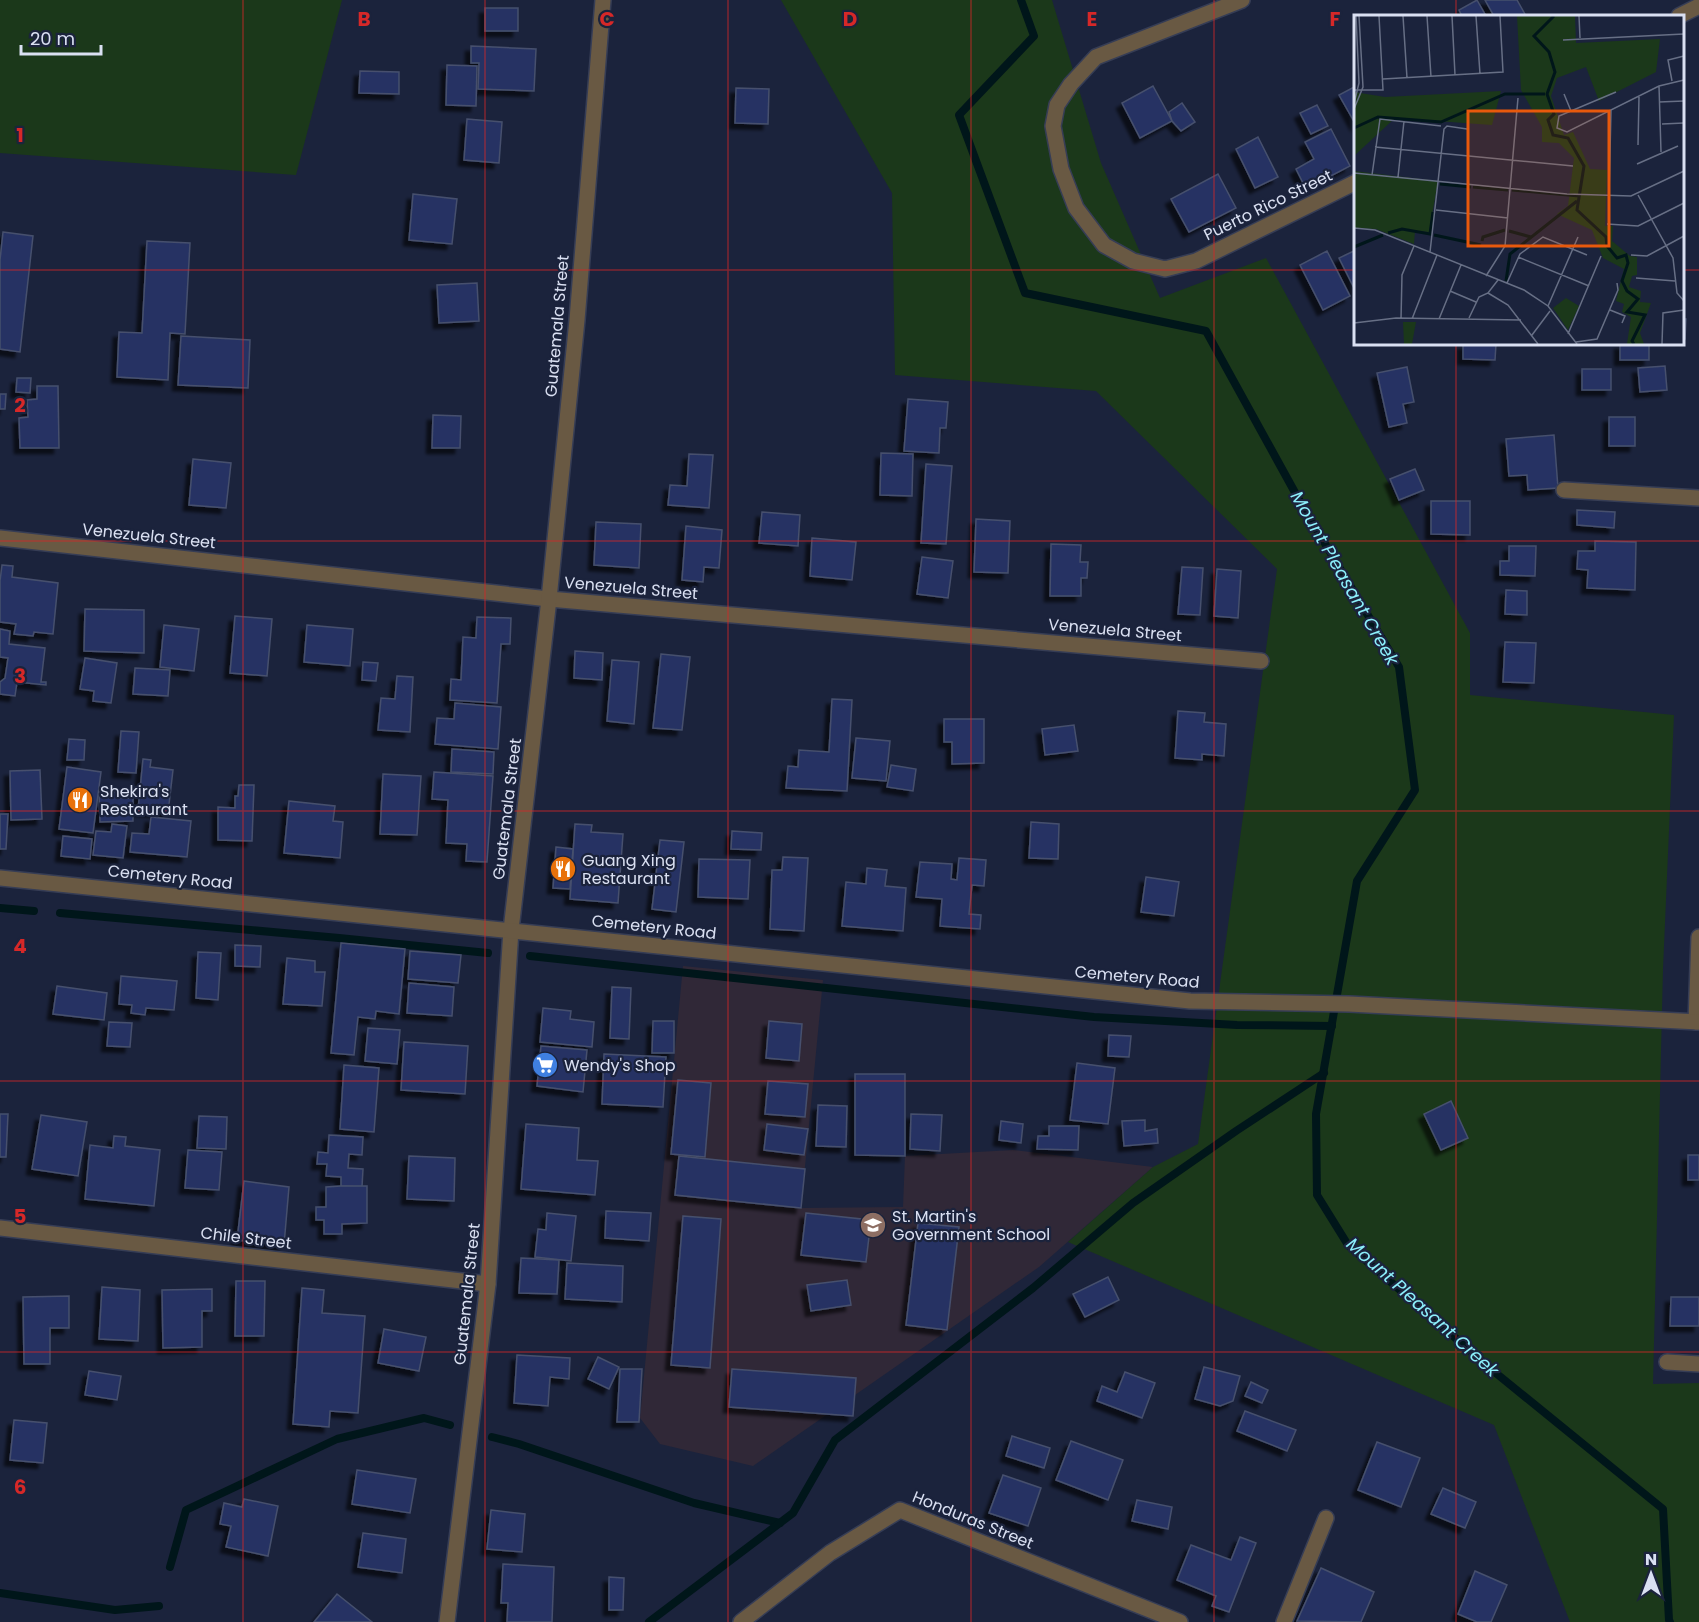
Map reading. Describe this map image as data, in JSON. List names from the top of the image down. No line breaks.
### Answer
{"streets":{"street":["Puerto Rico Street","Guatemala Street","Venezuela Street","Cemetery Road","Chile Street","Honduras Street"]},"crossings":[["Guatemala Street","Venezuela Street"],["Guatemala Street","Cemetery Road"],["Guatemala Street","Chile Street"]],"water":["Mount Pleasant Creek"],"places":{"restaurant":["Shekira's Restaurant","Guang Xing Restaurant"],"supermarket":["Wendy's Shop"],"school or university":["St. Martin's Government School"]},"scale_bar":"20 m","north":"top","grid":{"columns":["B","C","D","E","F"],"rows":["1","2","3","4","5","6"]}}
